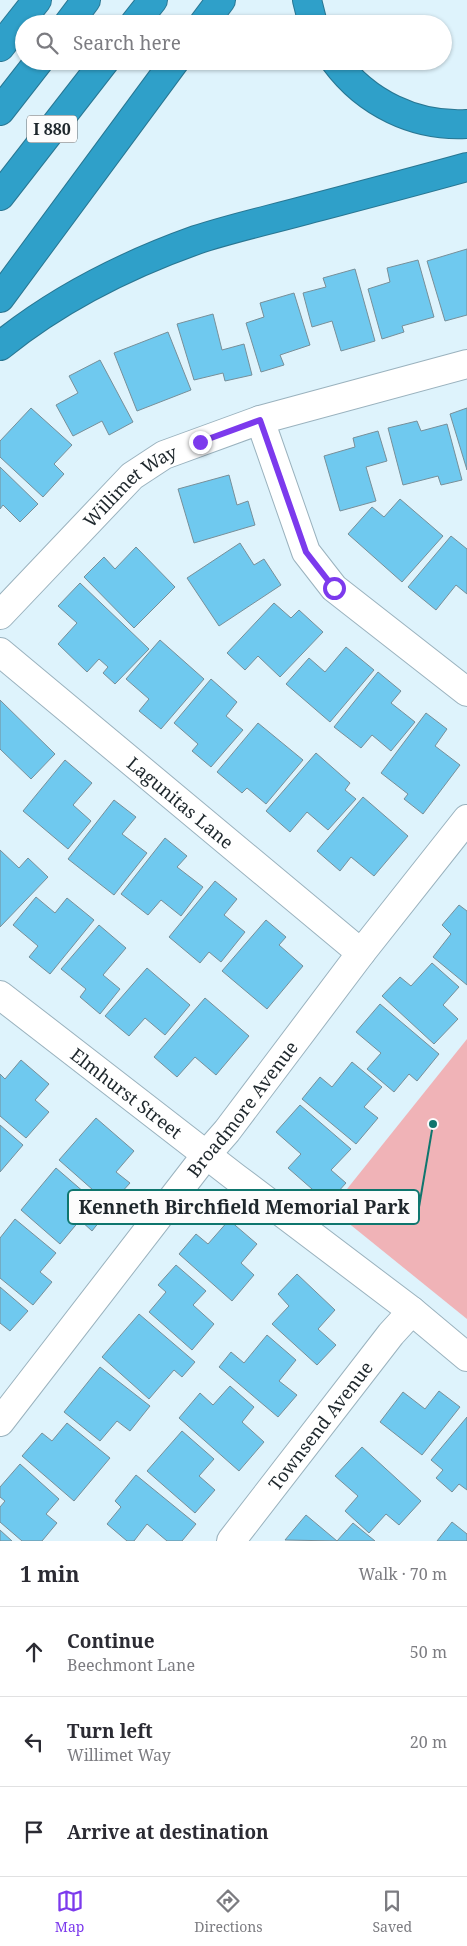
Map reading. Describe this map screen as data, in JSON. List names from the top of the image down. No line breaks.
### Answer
{"streets":{"highway":["I 880"],"street":["Willimet Way","Lagunitas Lane","Elmhurst Street","Broadmore Avenue","Townsend Avenue"]},"crossings":[["Lagunitas Lane","Broadmore Avenue"],["Elmhurst Street","Broadmore Avenue"],["Elmhurst Street","Townsend Avenue"]],"places":["Kenneth Birchfield Memorial Park"],"page":{"search":"Search here","heading":["1 min","Walk · 70 m"],"list":[["Continue","Beechmont Lane","50 m"],["Turn left","Willimet Way","20 m"],"Arrive at destination"],"nav":["Map","Directions","Saved"]}}
